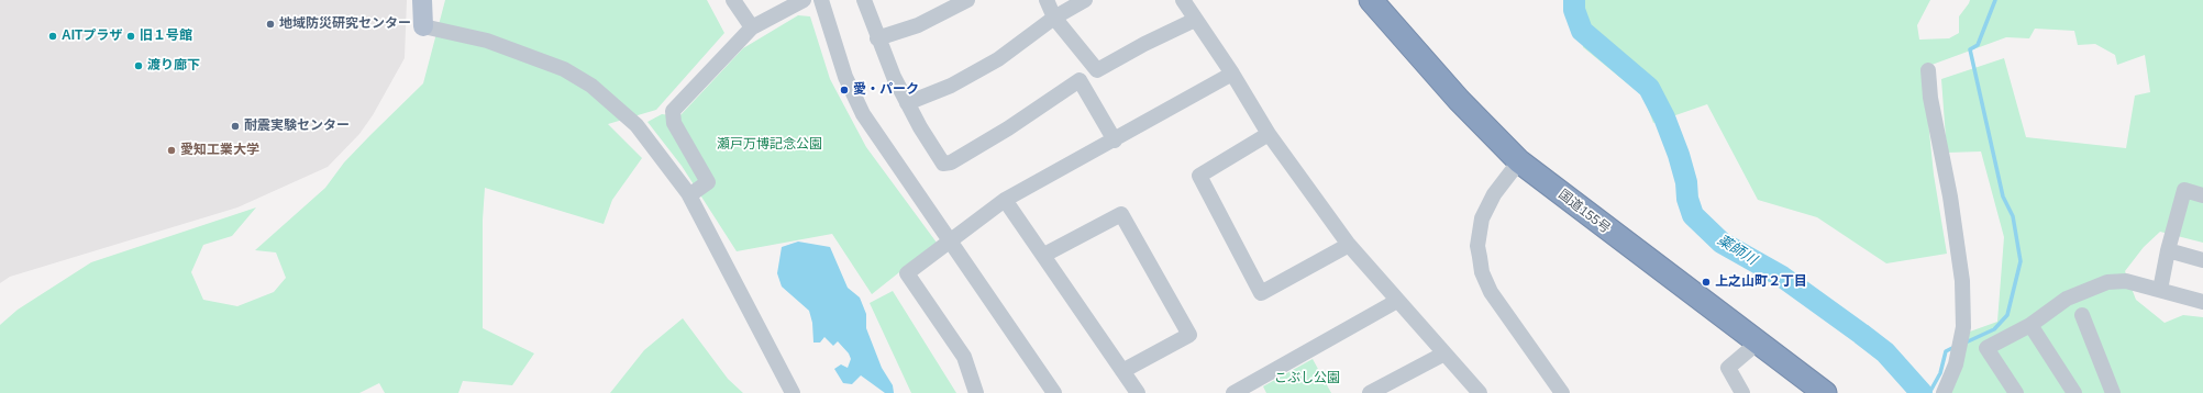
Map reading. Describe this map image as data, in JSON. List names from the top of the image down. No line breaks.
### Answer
{"streets":{"highway":["国道155号"]},"water":["薬師川"],"parks":["瀬戸万博記念公園","こぶし公園"],"places":["地域防災研究センター","AITプラザ","旧１号館","渡り廊下","愛・パーク","耐震実験センター","愛知工業大学","上之山町２丁目"]}
